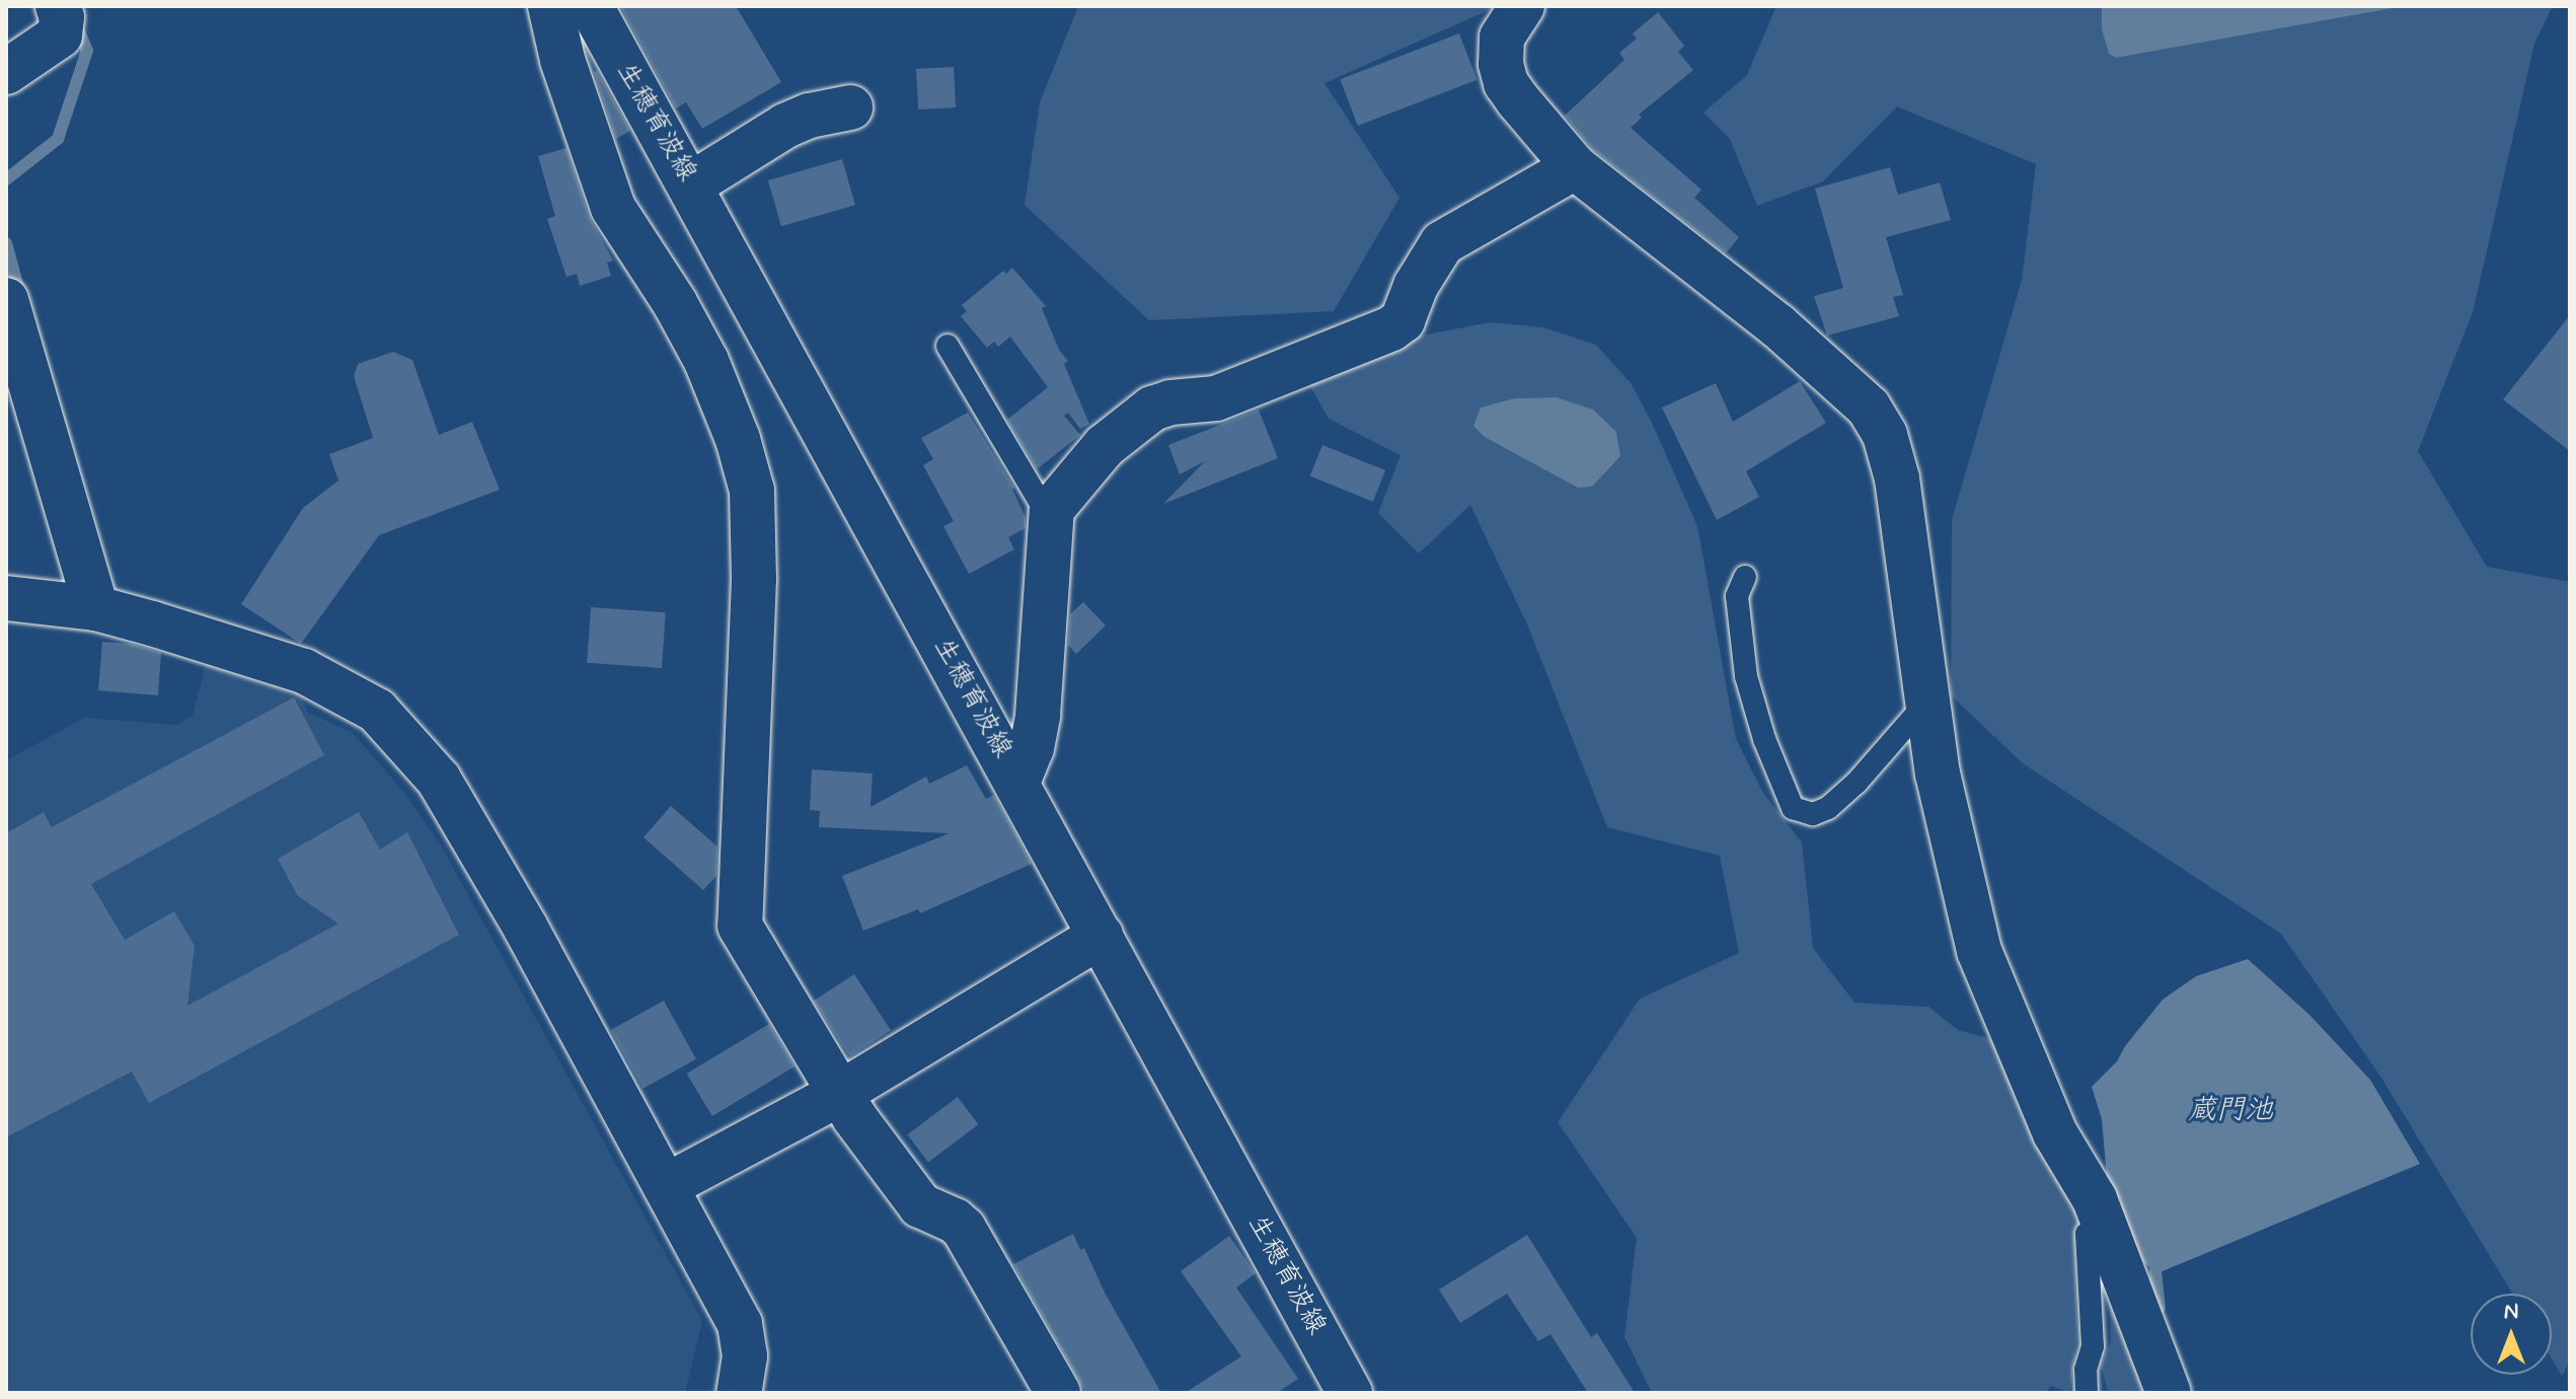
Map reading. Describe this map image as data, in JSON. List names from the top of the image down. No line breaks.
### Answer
{"streets":{"street":["生穂育波線"]},"water":["蔵門池"],"north":"top"}
